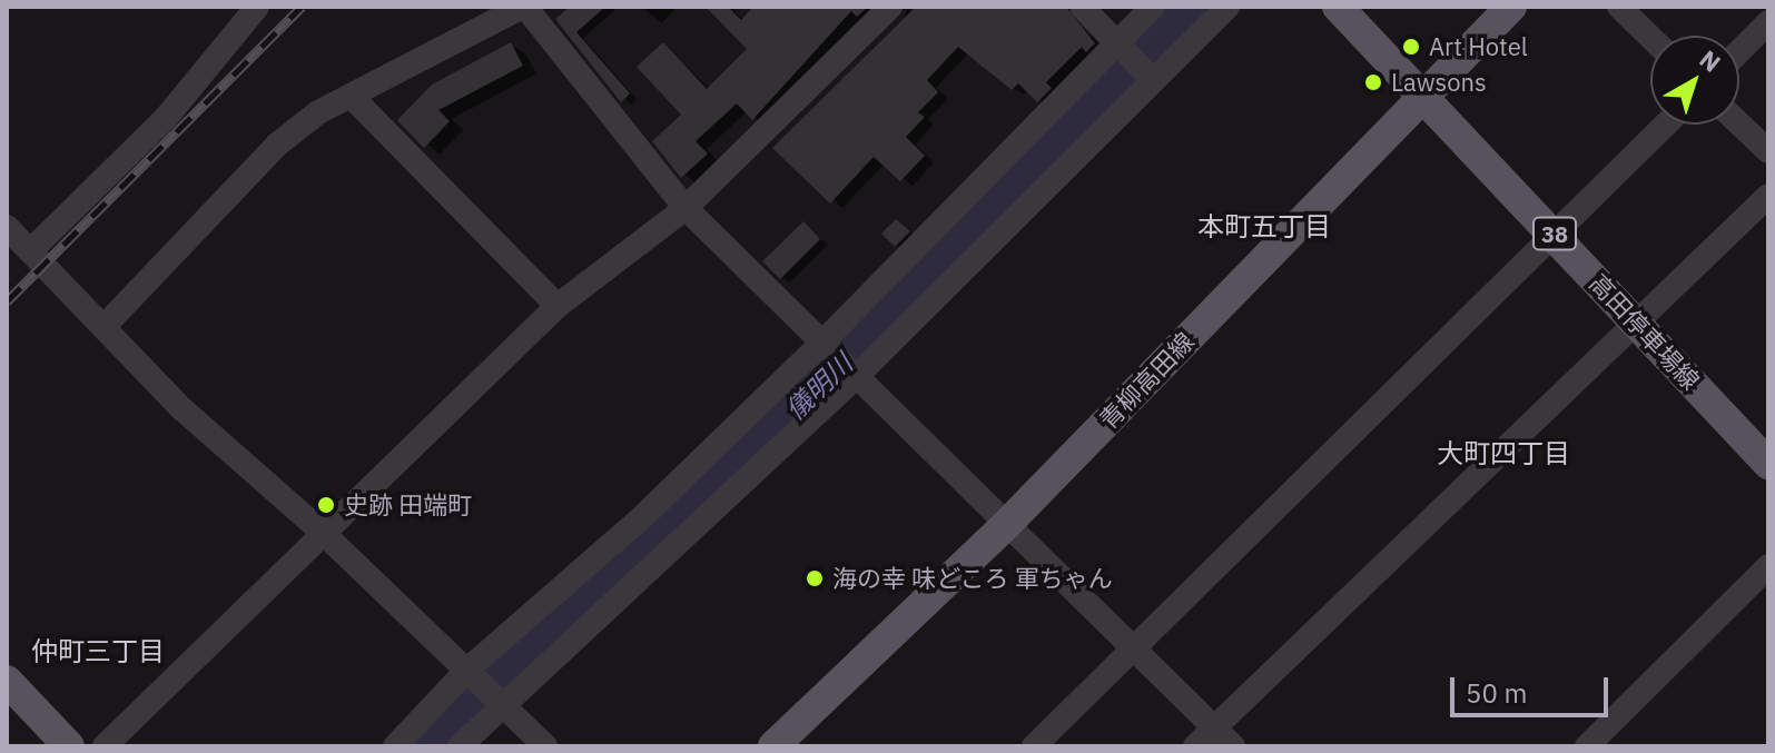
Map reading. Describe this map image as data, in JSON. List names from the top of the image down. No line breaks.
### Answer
{"streets":{"main road":["38","高田停車場線","青柳高田線"]},"crossings":[["高田停車場線","青柳高田線"]],"districts":["本町五丁目","大町四丁目","仲町三丁目"],"water":["儀明川"],"places":["Art Hotel","Lawsons","史跡 田端町","海の幸 味どころ 軍ちゃん"],"scale_bar":"50 m","north":"top right"}
